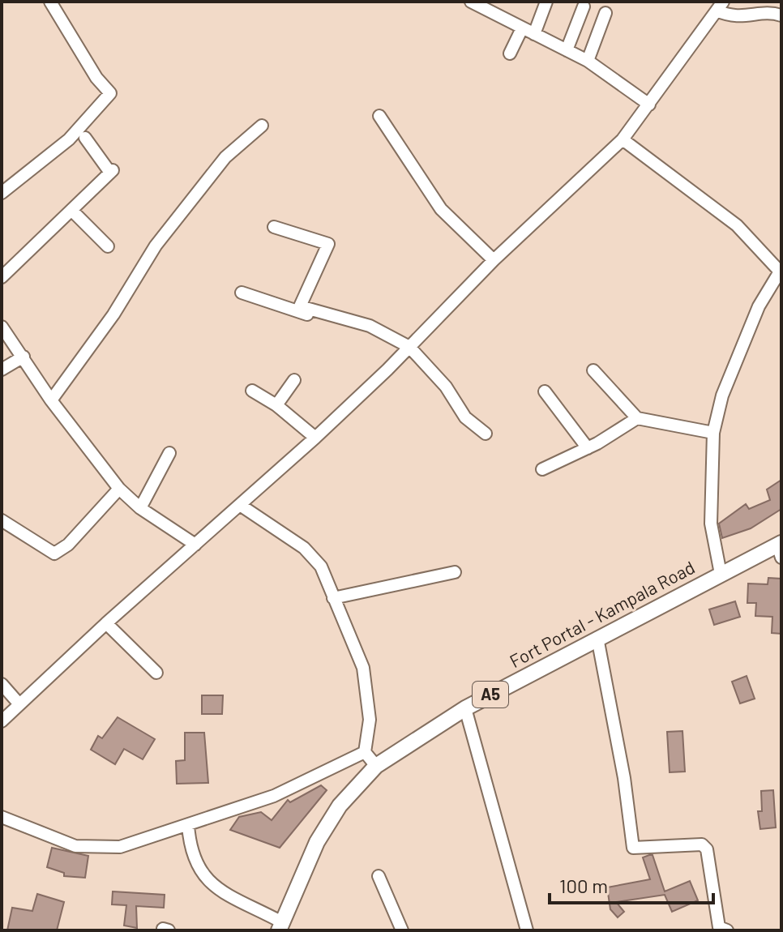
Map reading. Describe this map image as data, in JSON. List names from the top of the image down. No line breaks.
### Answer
{"streets":{"main road":["Fort Portal - Kampala Road","A5"]},"scale_bar":"100 m"}
